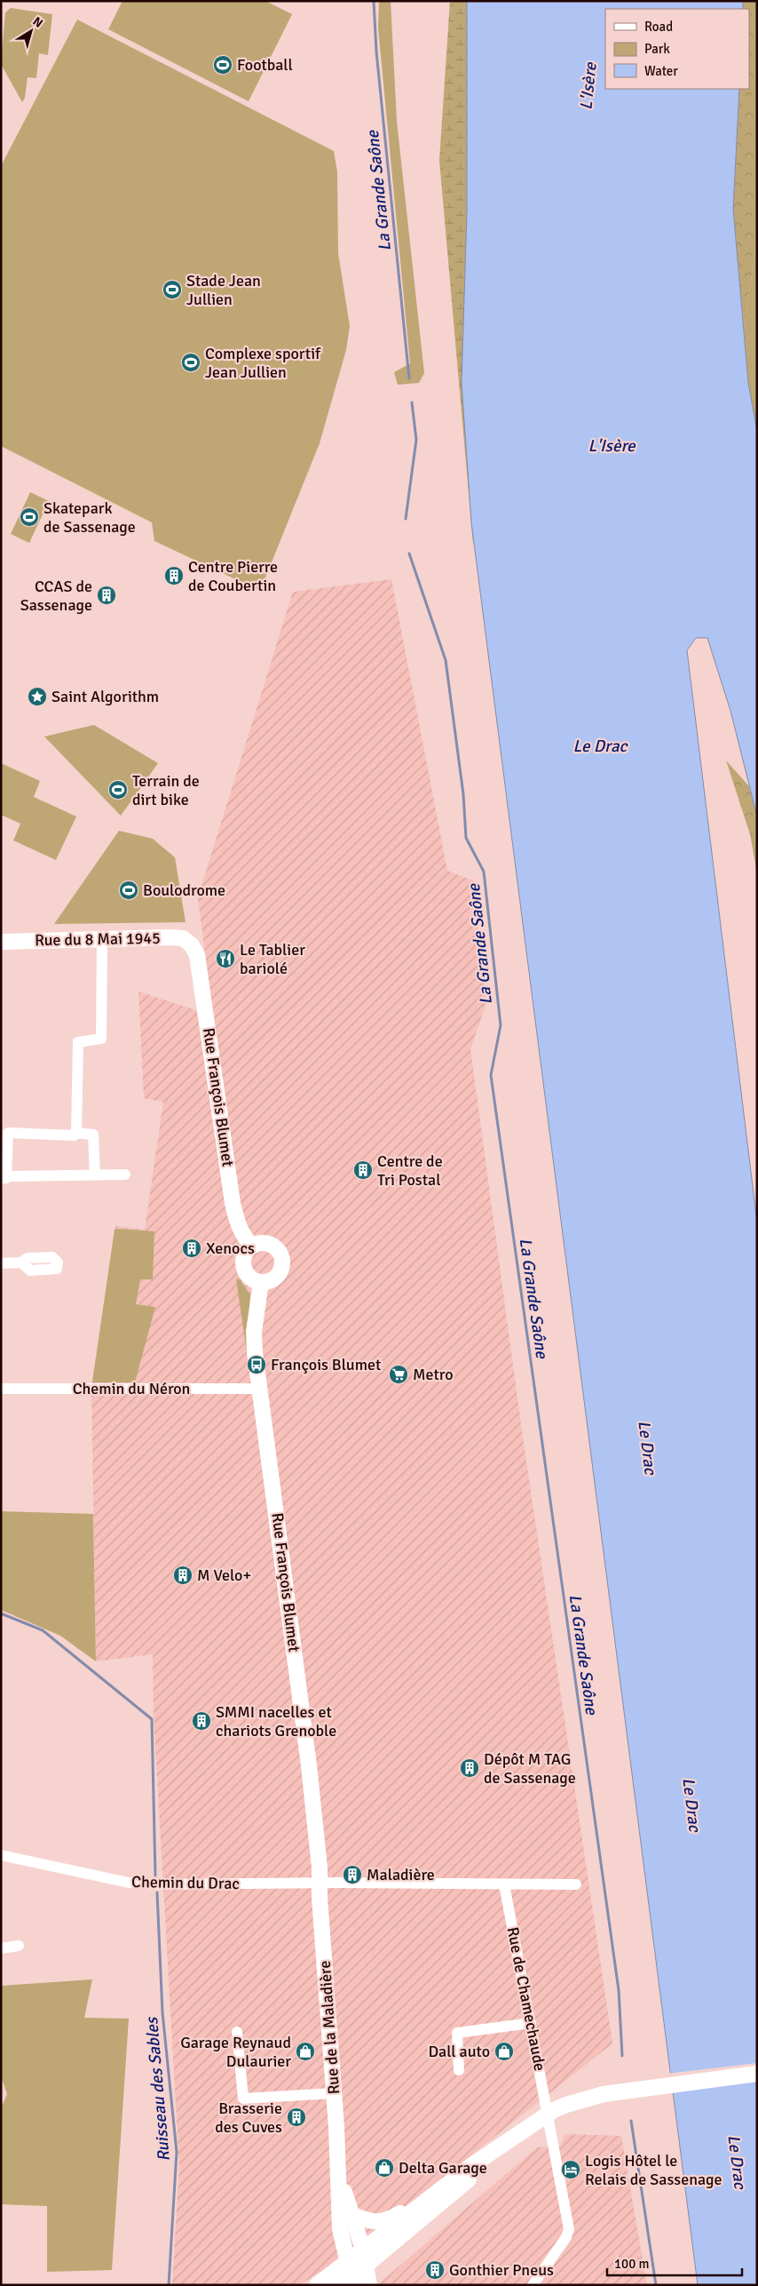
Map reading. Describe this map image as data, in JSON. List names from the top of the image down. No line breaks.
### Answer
{"streets":{"street":["Rue du 8 Mai 1945","Rue François Blumet","Chemin du Néron","Chemin du Drac","Rue de Chamechaude","Rue de la Maladière"]},"crossings":[["Rue du 8 Mai 1945","Rue François Blumet"],["Rue François Blumet","Chemin du Néron"],["Rue François Blumet","Chemin du Drac"],["Rue François Blumet","Rue de la Maladière"],["Chemin du Drac","Rue de la Maladière"]],"water":["L'Isère","La Grande Saône","Le Drac","Ruisseau des Sables"],"places":{"sports":["Football","Stade Jean Jullien","Complexe sportif Jean Jullien","Skatepark de Sassenage","Terrain de dirt bike","Boulodrome"],"building":["Centre Pierre de Coubertin","CCAS de Sassenage","Centre de Tri Postal","Xenocs","M Velo+","SMMI nacelles et chariots Grenoble","Dépôt M TAG de Sassenage","Maladière","Brasserie des Cuves","Gonthier Pneus"],"place":["Saint Algorithm"],"restaurant":["Le Tablier bariolé"],"bus stop":["François Blumet"],"supermarket":["Metro"],"shop":["Garage Reynaud Dulaurier","Dall auto","Delta Garage"],"hotel":["Logis Hôtel le Relais de Sassenage"]},"legend":["Road","Park","Water"],"scale_bar":"100 m","north":"top right"}
